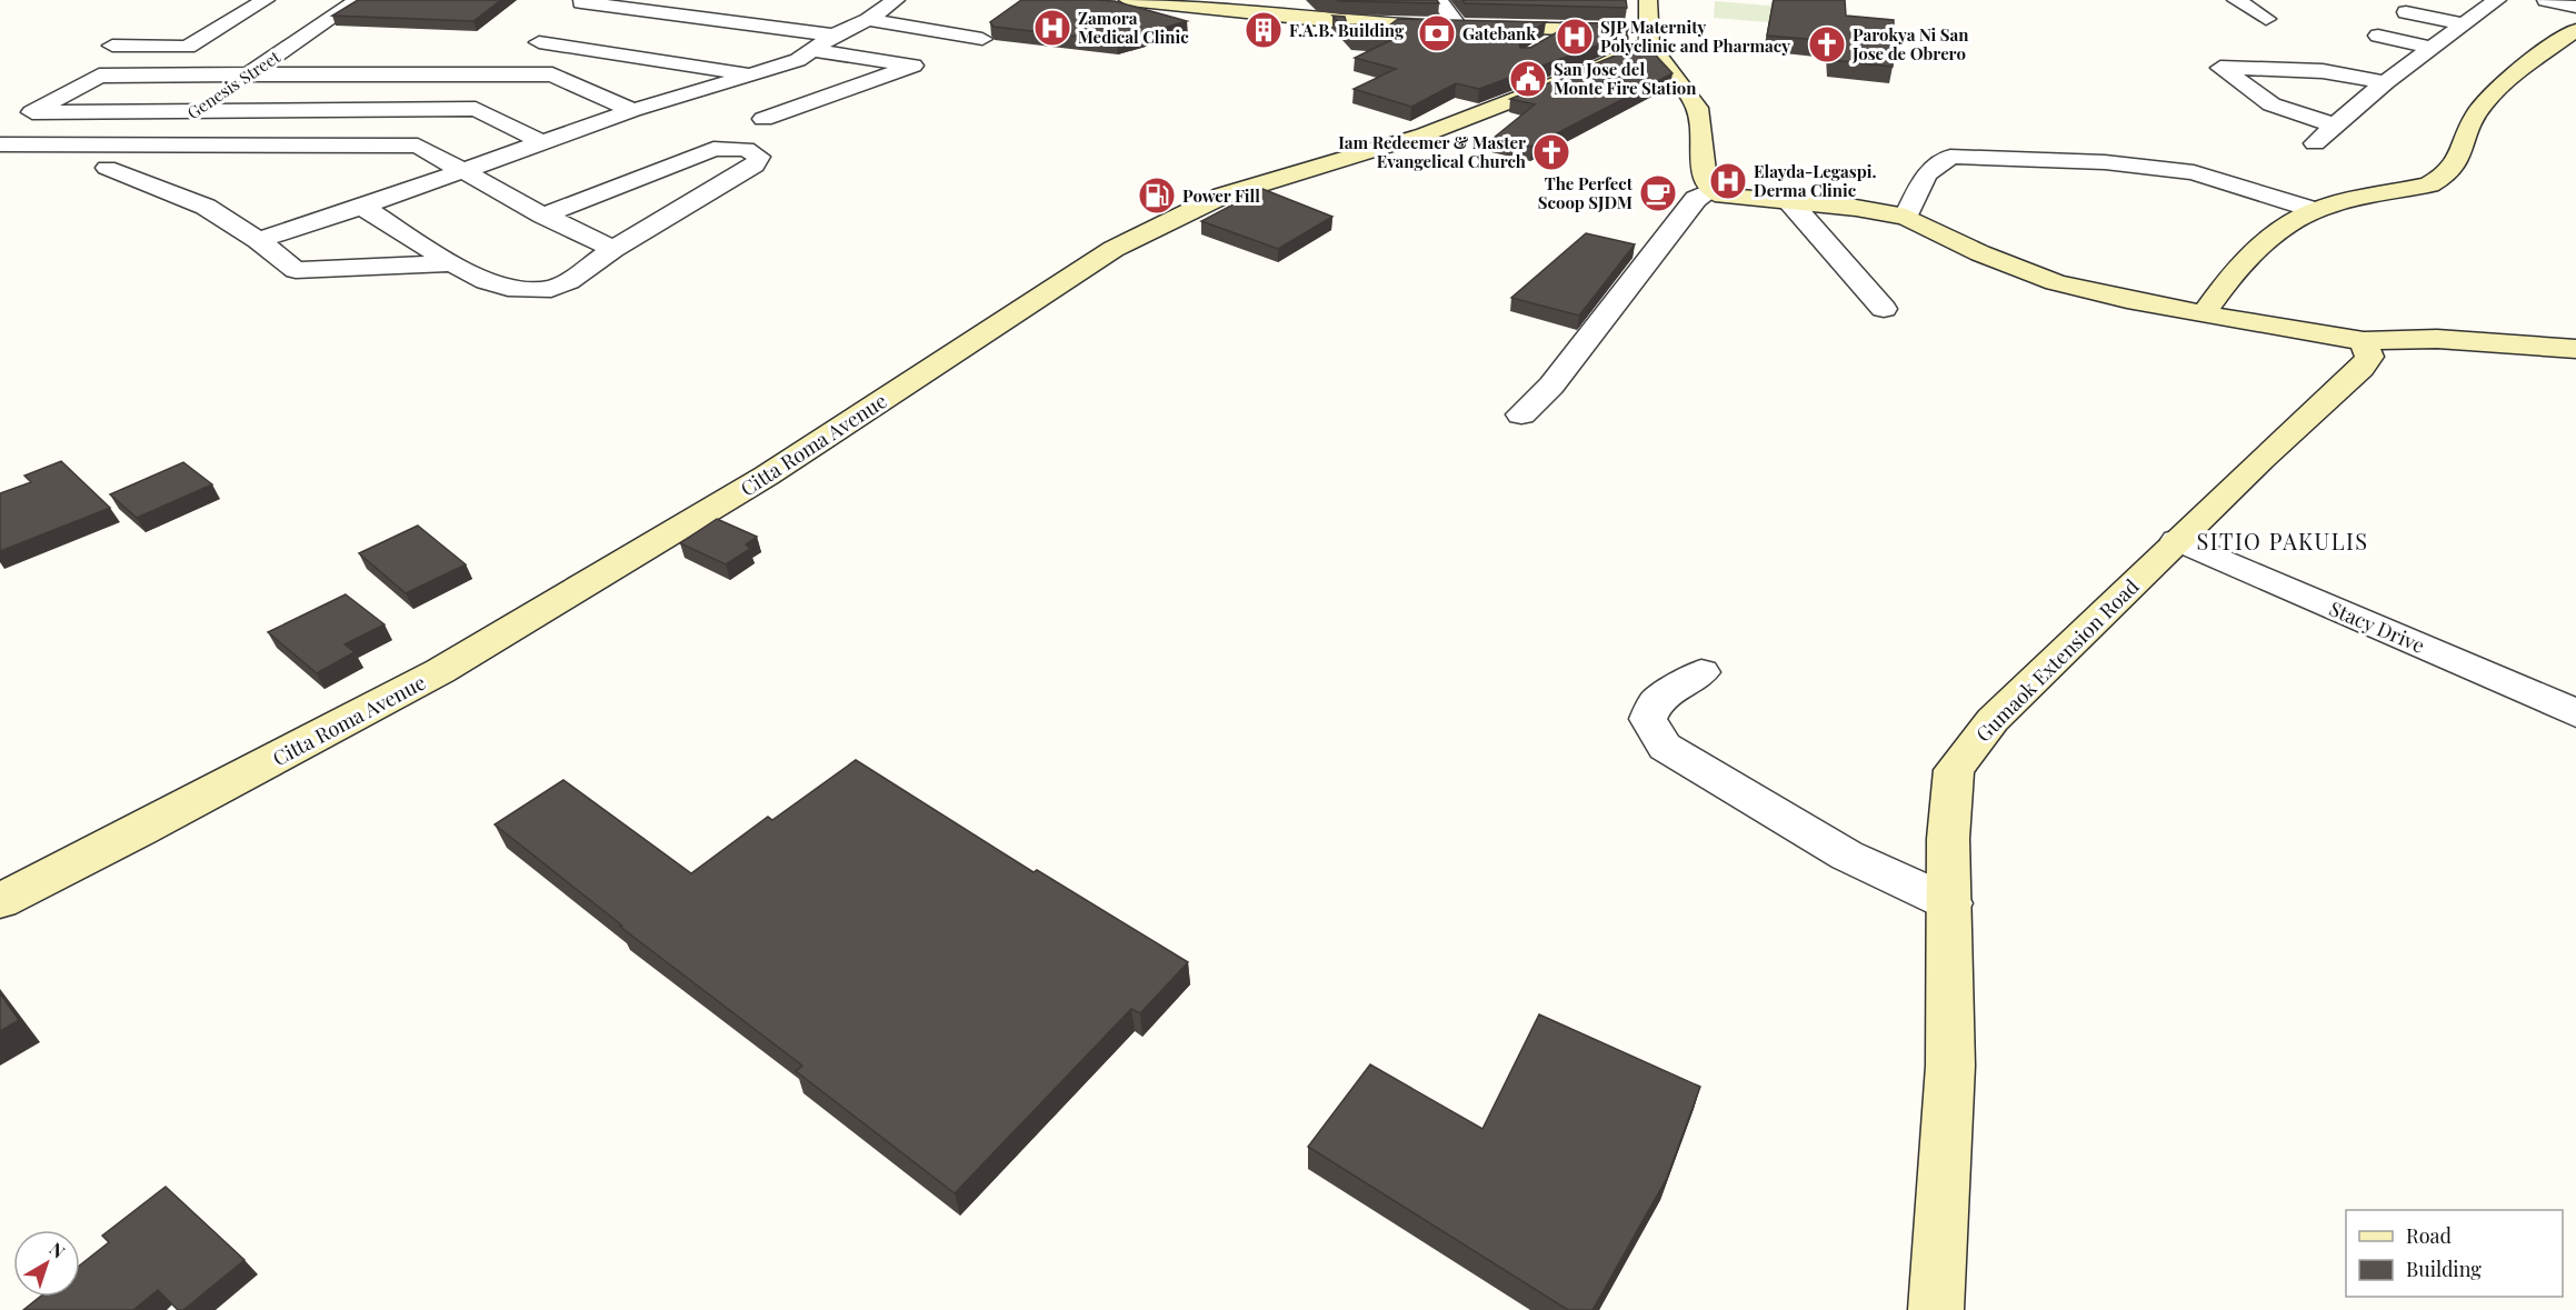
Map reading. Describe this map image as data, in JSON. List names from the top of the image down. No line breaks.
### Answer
{"streets":{"street":["Genesis Street","Citta Roma Avenue","Stacy Drive","Gumaok Extension Road"]},"crossings":[["Stacy Drive","Gumaok Extension Road"]],"districts":["SITIO PAKULIS"],"places":{"hospital":["Zamora Medical Clinic","SJP Maternity Polyclinic and Pharmacy","Elayda-Legaspi. Derma Clinic"],"building":["F.A.B. Building"],"bank":["Gatebank"],"church":["Parokya Ni San Jose de Obrero","Iam Redeemer & Master Evangelical Church"],"public building":["San Jose del Monte Fire Station"],"cafe":["The Perfect Scoop SJDM"],"fuel station":["Power Fill"]},"legend":["Road","Building"],"north":"top right"}
